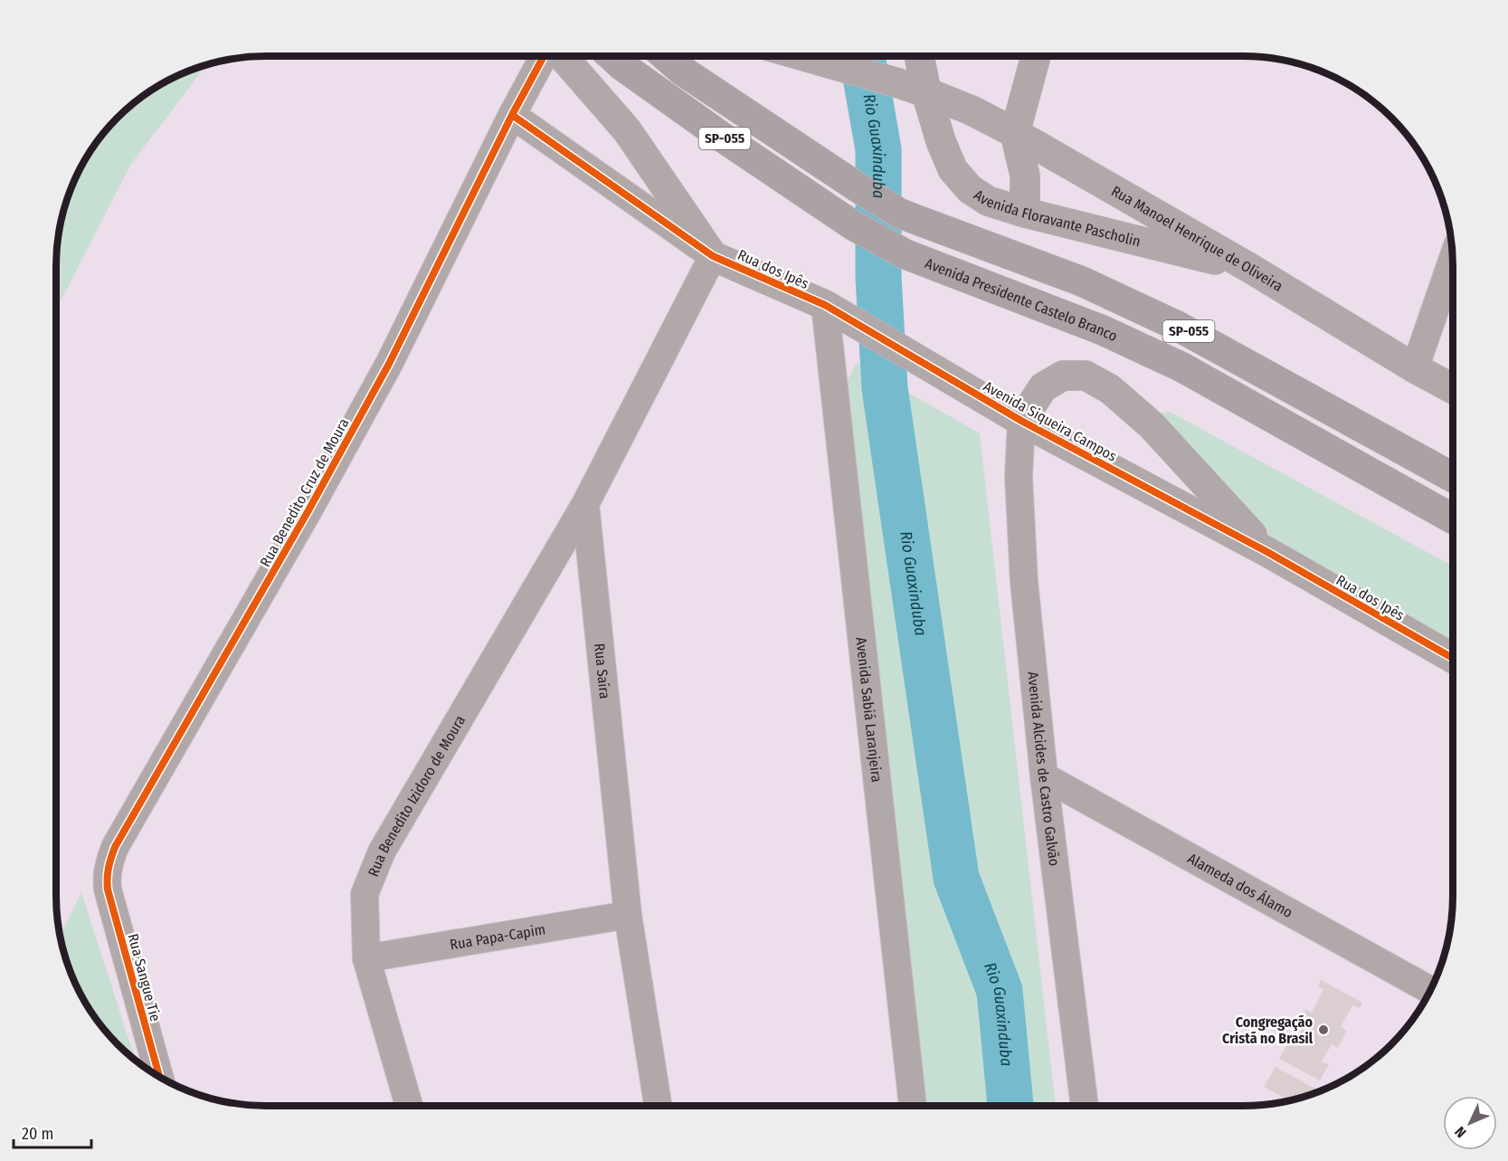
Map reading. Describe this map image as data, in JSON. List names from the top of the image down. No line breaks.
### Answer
{"streets":{"main road":["SP-055","Avenida Presidente Castelo Branco"],"street":["Avenida Floravante Pascholin","Rua Manoel Henrique de Oliveira","Rua dos Ipês","Avenida Siqueira Campos","Rua Benedito Cruz de Moura","Rua Saíra","Avenida Sabiá Laranjeira","Avenida Alcides de Castro Galvão","Rua Benedito Izidoro de Moura","Alameda dos Álamo","Rua Papa-Capim","Rua Sangue Tie"]},"crossings":[["Avenida Floravante Pascholin","Rua Manoel Henrique de Oliveira"],["Rua dos Ipês","Avenida Siqueira Campos"],["Rua dos Ipês","Avenida Sabiá Laranjeira"],["Avenida Siqueira Campos","Avenida Sabiá Laranjeira"],["Avenida Siqueira Campos","Avenida Alcides de Castro Galvão"],["Rua Benedito Cruz de Moura","Rua Sangue Tie"],["Rua Saíra","Rua Benedito Izidoro de Moura"],["Rua Saíra","Rua Papa-Capim"],["Avenida Alcides de Castro Galvão","Alameda dos Álamo"],["Rua Benedito Izidoro de Moura","Rua Papa-Capim"]],"water":["Rio Guaxinduba"],"places":["Congregação Cristã no Brasil"],"scale_bar":"20 m","north":"bottom left"}
